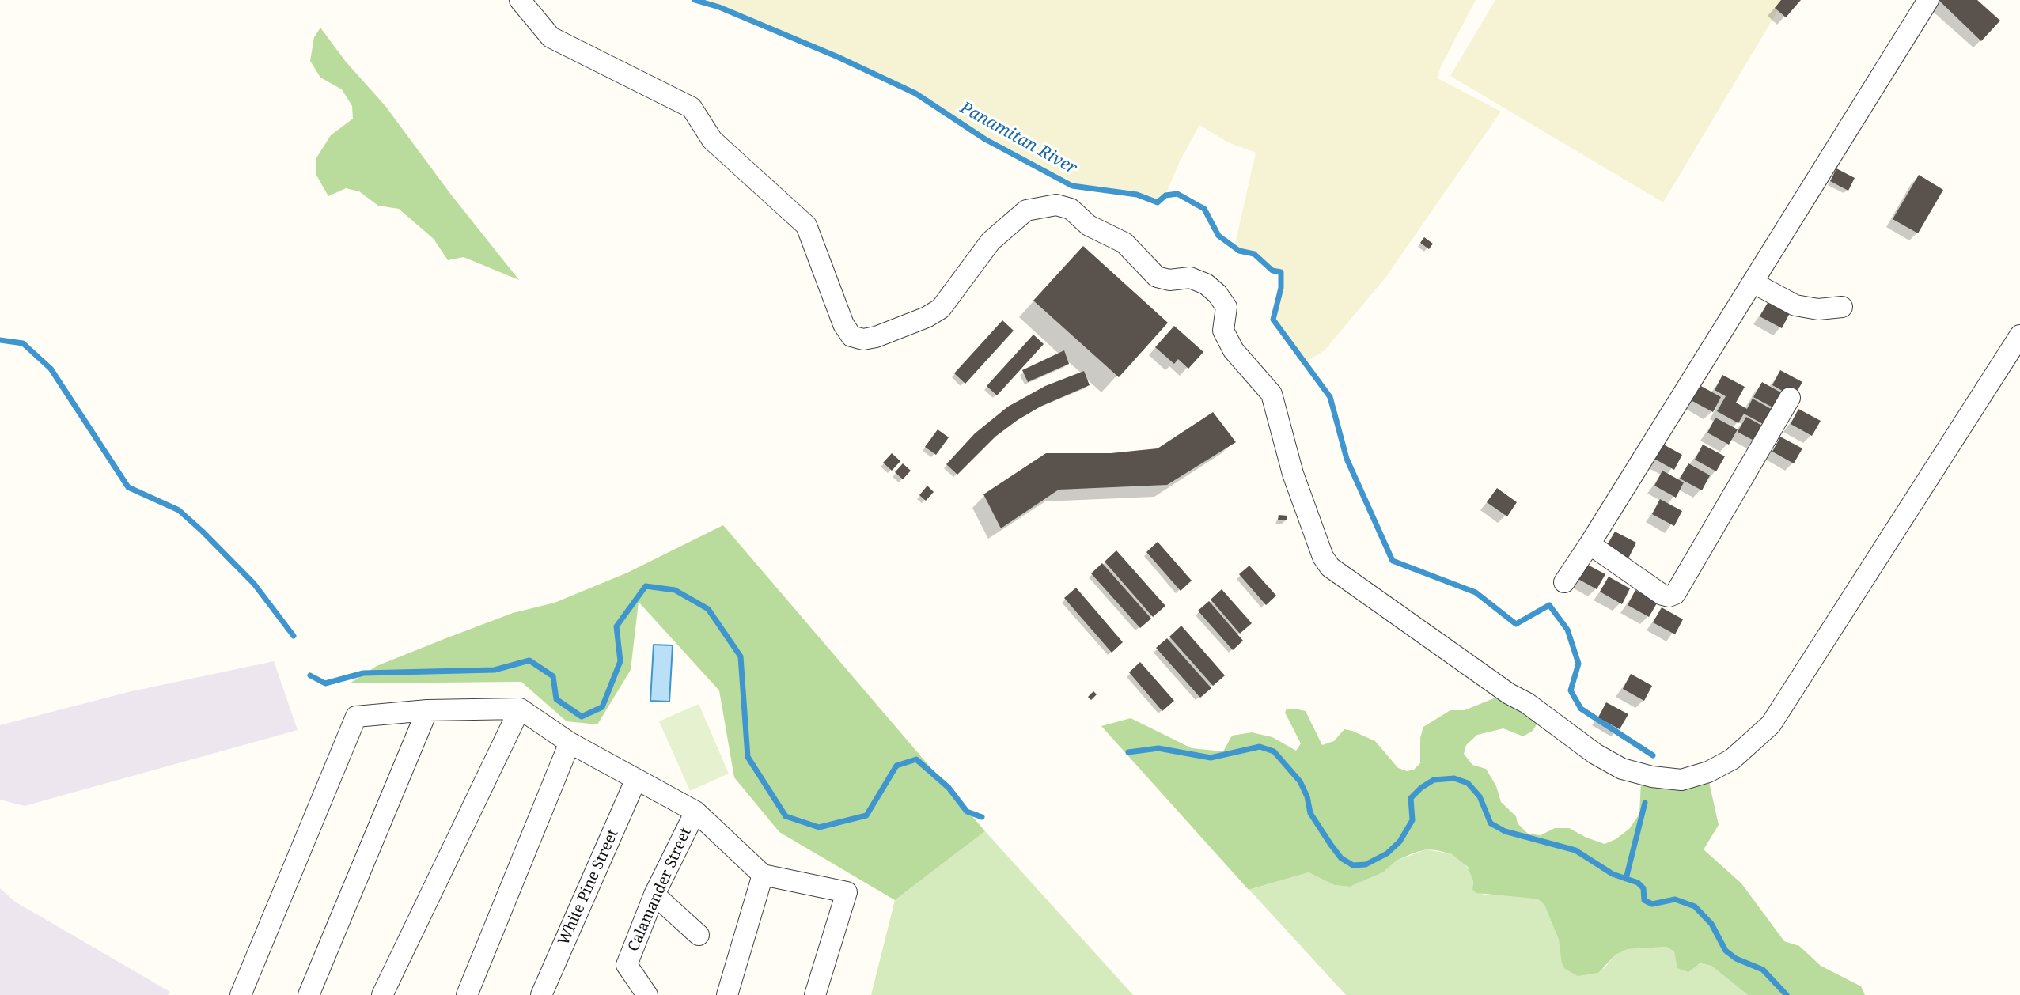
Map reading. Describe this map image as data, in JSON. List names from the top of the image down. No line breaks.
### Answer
{"streets":{"street":["White Pine Street","Calamander Street"]},"water":["Panamitan River"]}
